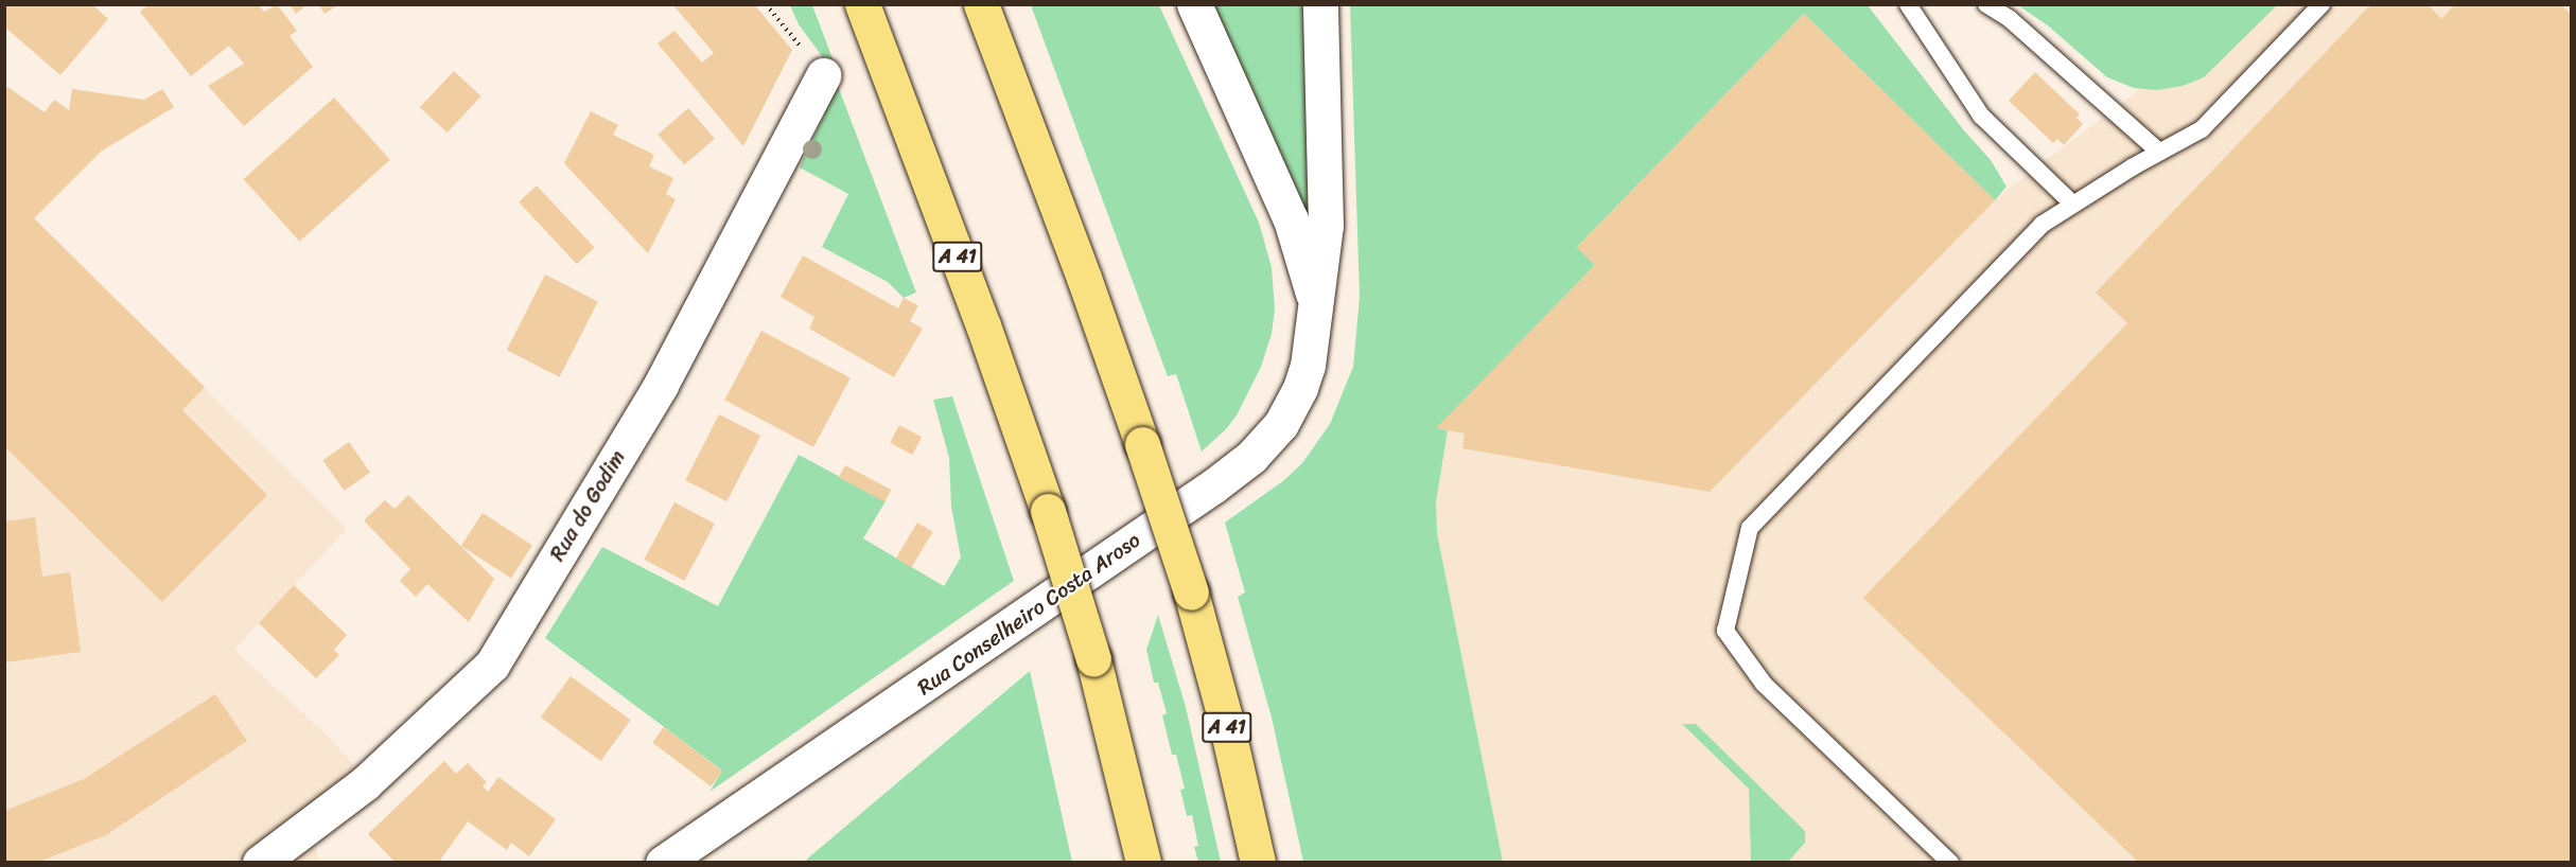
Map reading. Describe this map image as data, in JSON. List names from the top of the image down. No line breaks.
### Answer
{"streets":{"highway":["A 41"],"main road":["Rua do Godim","Rua Conselheiro Costa Aroso"]}}
